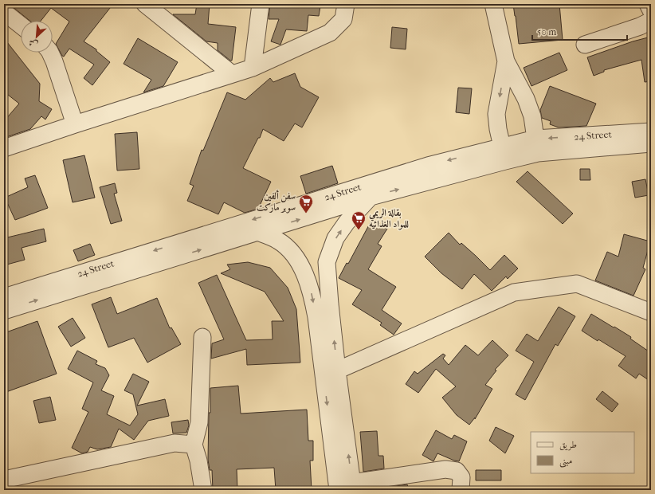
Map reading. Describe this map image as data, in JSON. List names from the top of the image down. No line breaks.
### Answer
{"streets":{"street":["24 Street"]},"places":{"supermarket":["سفن ألفين سوبر ماركت","بقالة الريمي للمواد الغذائيه"]},"legend":["طريق","مبنى"],"scale_bar":"50 m","north":"bottom left"}
